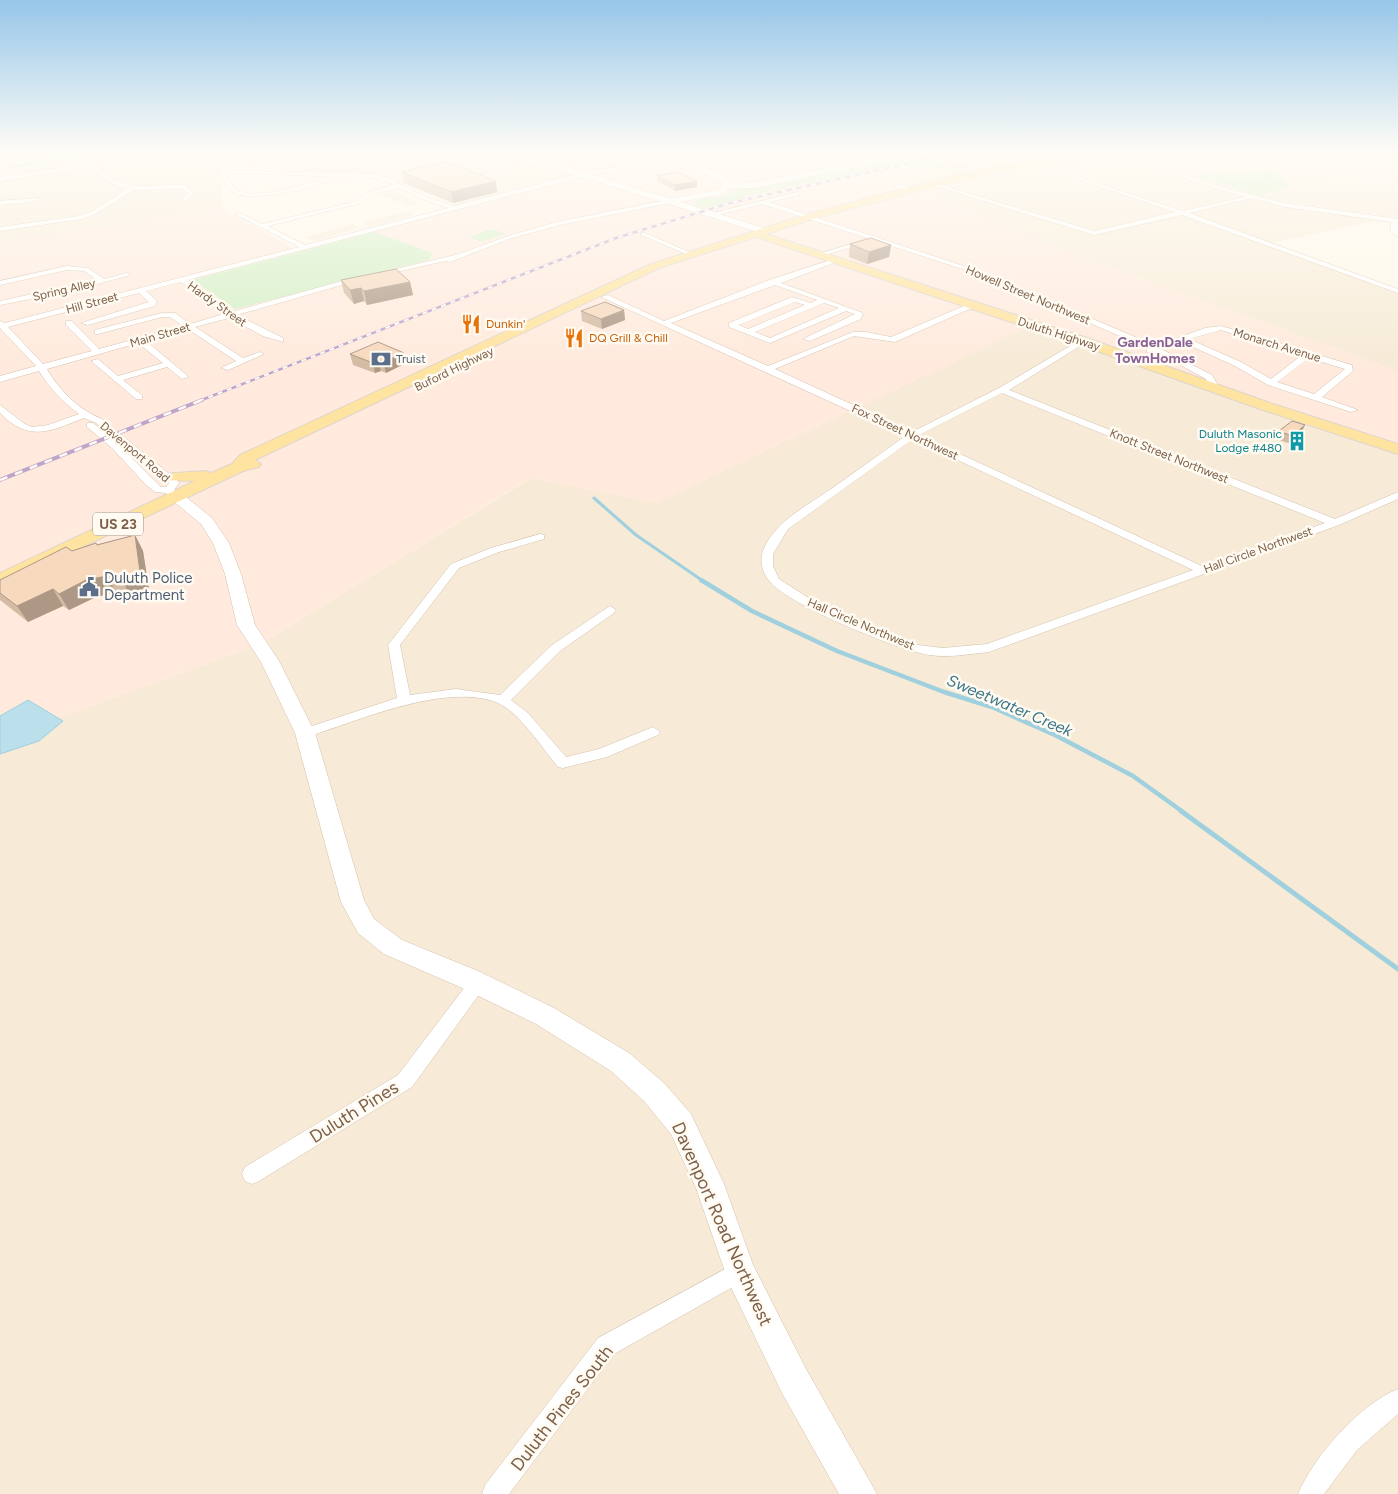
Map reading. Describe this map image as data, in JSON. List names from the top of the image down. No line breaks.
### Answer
{"streets":{"main road":["Duluth Highway","Buford Highway","US 23"],"street":["Spring Alley","Howell Street Northwest","Hill Street","Hardy Street","Main Street","Monarch Avenue","Fox Street Northwest","Davenport Road","Knott Street Northwest","Hall Circle Northwest","Duluth Pines","Davenport Road Northwest","Duluth Pines South"]},"crossings":[["Howell Street Northwest","Monarch Avenue"],["Hill Street","Hardy Street"],["Hill Street","Davenport Road"],["Hardy Street","Main Street"],["Duluth Highway","Buford Highway"],["Duluth Highway","Hall Circle Northwest"],["Main Street","Davenport Road"],["Buford Highway","Fox Street Northwest"],["Buford Highway","Davenport Road"],["Buford Highway","Davenport Road Northwest"],["Fox Street Northwest","Hall Circle Northwest"],["Davenport Road","Davenport Road Northwest"],["Knott Street Northwest","Hall Circle Northwest"],["Duluth Pines","Davenport Road Northwest"],["Davenport Road Northwest","Duluth Pines South"]],"districts":["GardenDale TownHomes"],"water":["Sweetwater Creek"],"places":{"restaurant":["Dunkin'","DQ Grill & Chill"],"bank":["Truist"],"building":["Duluth Masonic Lodge #480"],"public building":["Duluth Police Department"]}}
